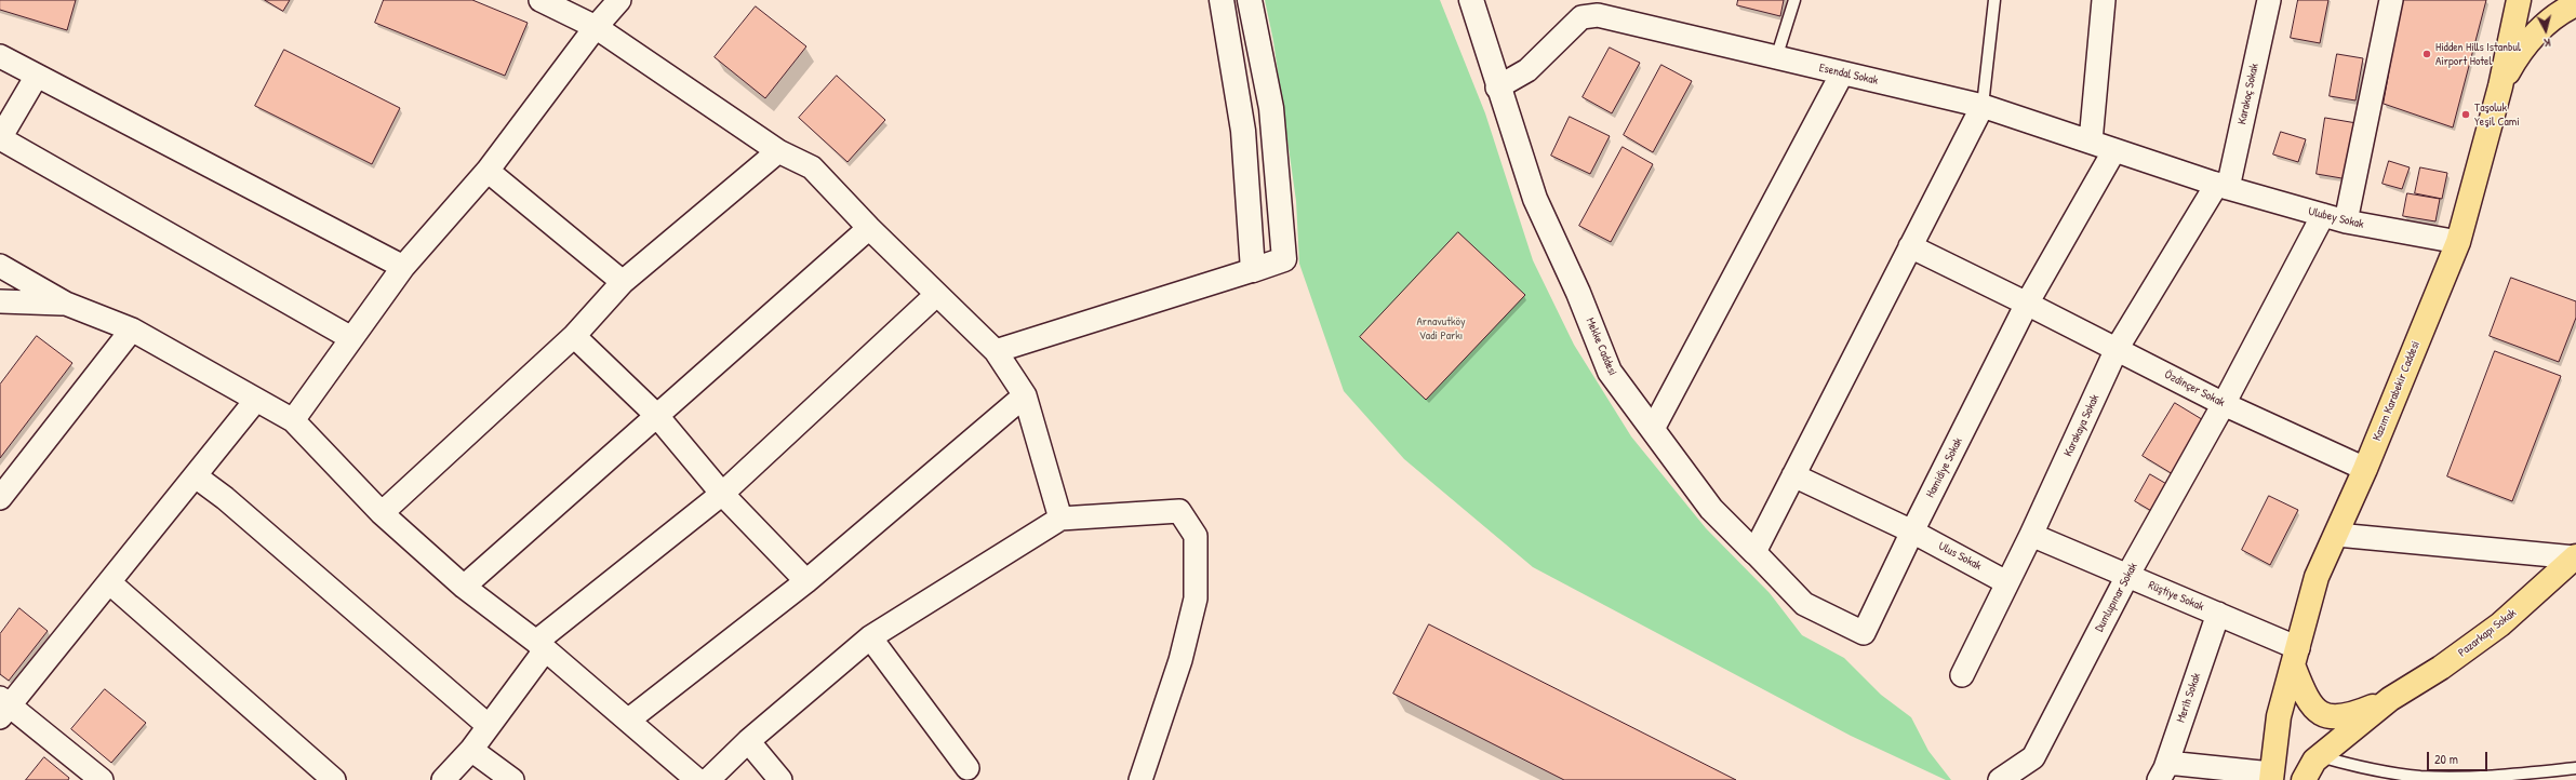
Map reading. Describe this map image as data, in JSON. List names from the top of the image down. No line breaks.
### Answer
{"streets":{"main road":["Kazım Karabekir Caddesi","Pazarkapı Sokak"],"street":["Esendal Sokak","Karakoç Sokak","Ulubey Sokak","Mekke Caddesi","Özdinçer Sokak","Karakaya Sokak","Hamidiye Sokak","Ulus Sokak","Rüştiye Sokak","Dumlupınar Sokak","Merih Sokak"]},"crossings":[["Esendal Sokak","Karakoç Sokak"],["Esendal Sokak","Ulubey Sokak"],["Esendal Sokak","Mekke Caddesi"],["Esendal Sokak","Karakaya Sokak"],["Esendal Sokak","Hamidiye Sokak"],["Karakoç Sokak","Ulubey Sokak"],["Karakoç Sokak","Karakaya Sokak"],["Ulubey Sokak","Kazım Karabekir Caddesi"],["Ulubey Sokak","Karakaya Sokak"],["Ulubey Sokak","Dumlupınar Sokak"],["Mekke Caddesi","Hamidiye Sokak"],["Özdinçer Sokak","Kazım Karabekir Caddesi"],["Özdinçer Sokak","Karakaya Sokak"],["Özdinçer Sokak","Hamidiye Sokak"],["Özdinçer Sokak","Dumlupınar Sokak"],["Kazım Karabekir Caddesi","Rüştiye Sokak"],["Karakaya Sokak","Ulus Sokak"],["Karakaya Sokak","Rüştiye Sokak"],["Hamidiye Sokak","Ulus Sokak"],["Rüştiye Sokak","Dumlupınar Sokak"],["Rüştiye Sokak","Merih Sokak"]],"parks":["Arnavutköy Vadi Parkı"],"places":["Hidden Hills Istanbul Airport Hotel","Taşoluk Yeşil Cami"],"scale_bar":"20 m","north":"bottom"}
